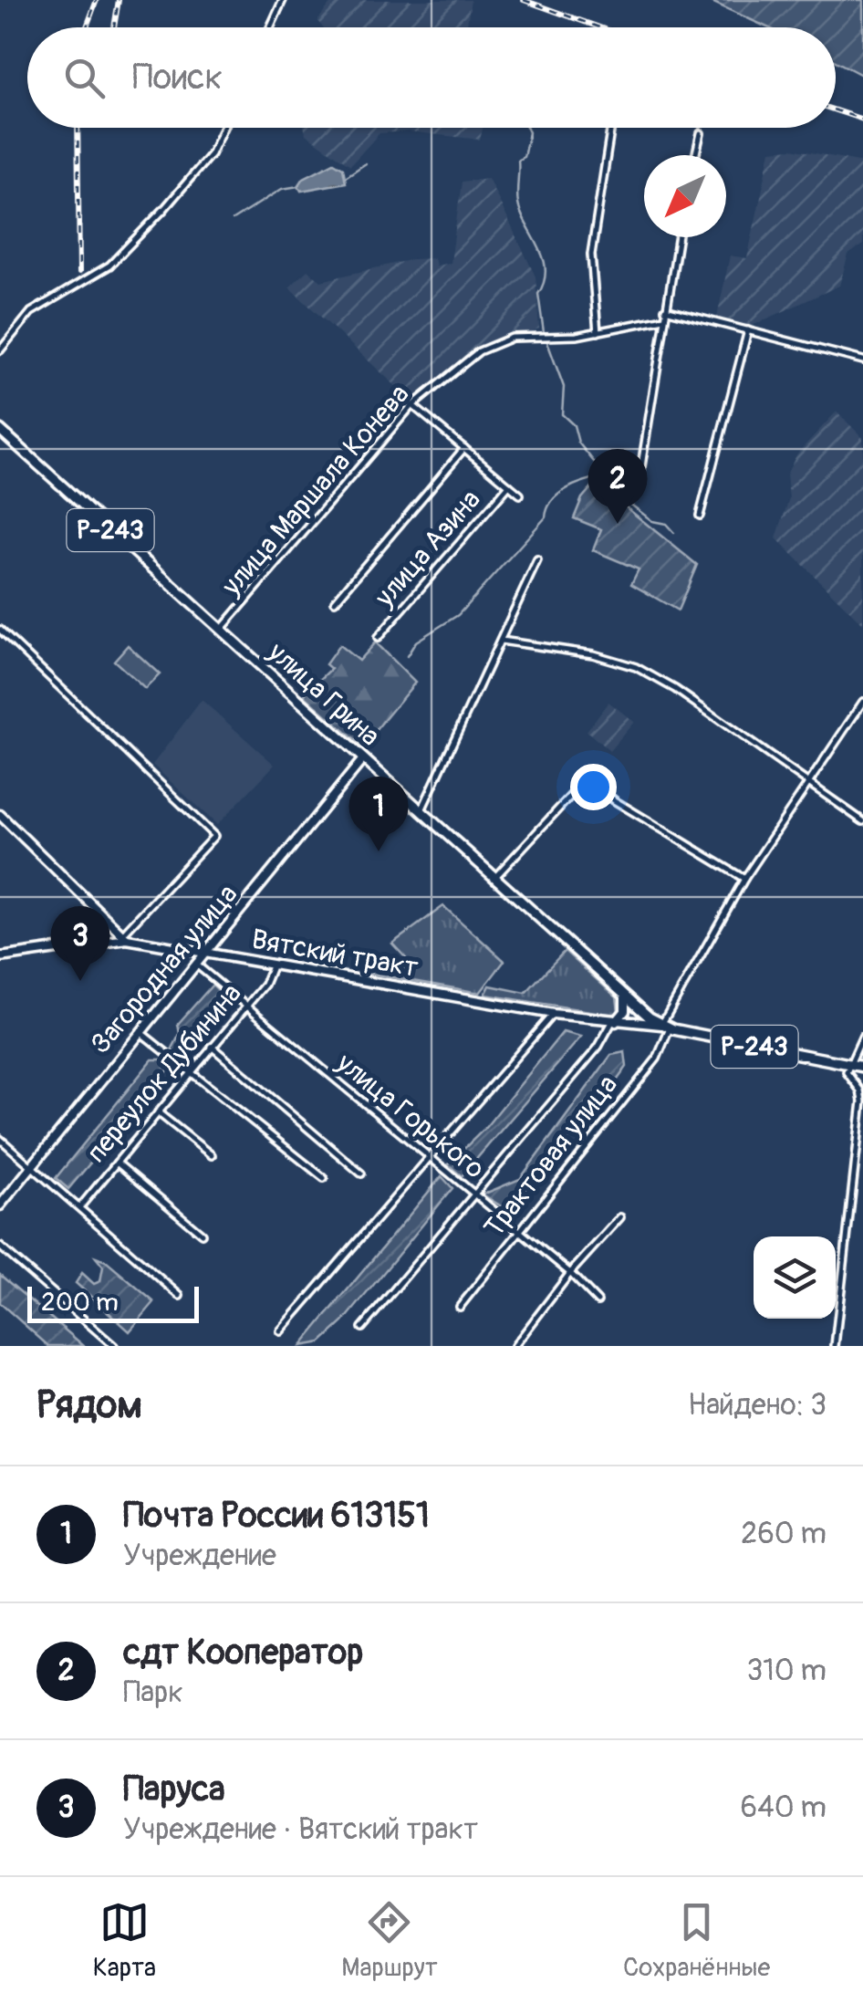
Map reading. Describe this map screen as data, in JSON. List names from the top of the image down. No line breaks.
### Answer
{"streets":{"highway":["Р-243","улица Грина"],"street":["улица Маршала Конева","улица Азина","Вятский тракт","Загородная улица","переулок Дубинина","улица Горького","Трактовая улица"]},"crossings":[["улица Маршала Конева","улица Грина"],["Р-243","улица Грина"],["Р-243","Вятский тракт"],["Р-243","Трактовая улица"],["улица Грина","Вятский тракт"],["улица Грина","Загородная улица"],["улица Грина","Трактовая улица"],["Вятский тракт","Загородная улица"],["Вятский тракт","переулок Дубинина"],["Вятский тракт","Трактовая улица"],["Загородная улица","улица Горького"],["переулок Дубинина","улица Горького"],["улица Горького","Трактовая улица"]],"scale_bar":"200 m","north":"bottom left","page":{"search":"Поиск","pins":["2","1","3"],"scale":"200 m","heading":["Рядом","Найдено: 3"],"list":[{"mark":"1","name":"Почта России 613151","note":"Учреждение","value":"260 m"},{"mark":"2","name":"сдт Кооператор","note":"Парк","value":"310 m"},{"mark":"3","name":"Паруса","note":"Учреждение · Вятский тракт","value":"640 m"}],"nav":["Карта","Маршрут","Сохранённые"]}}
